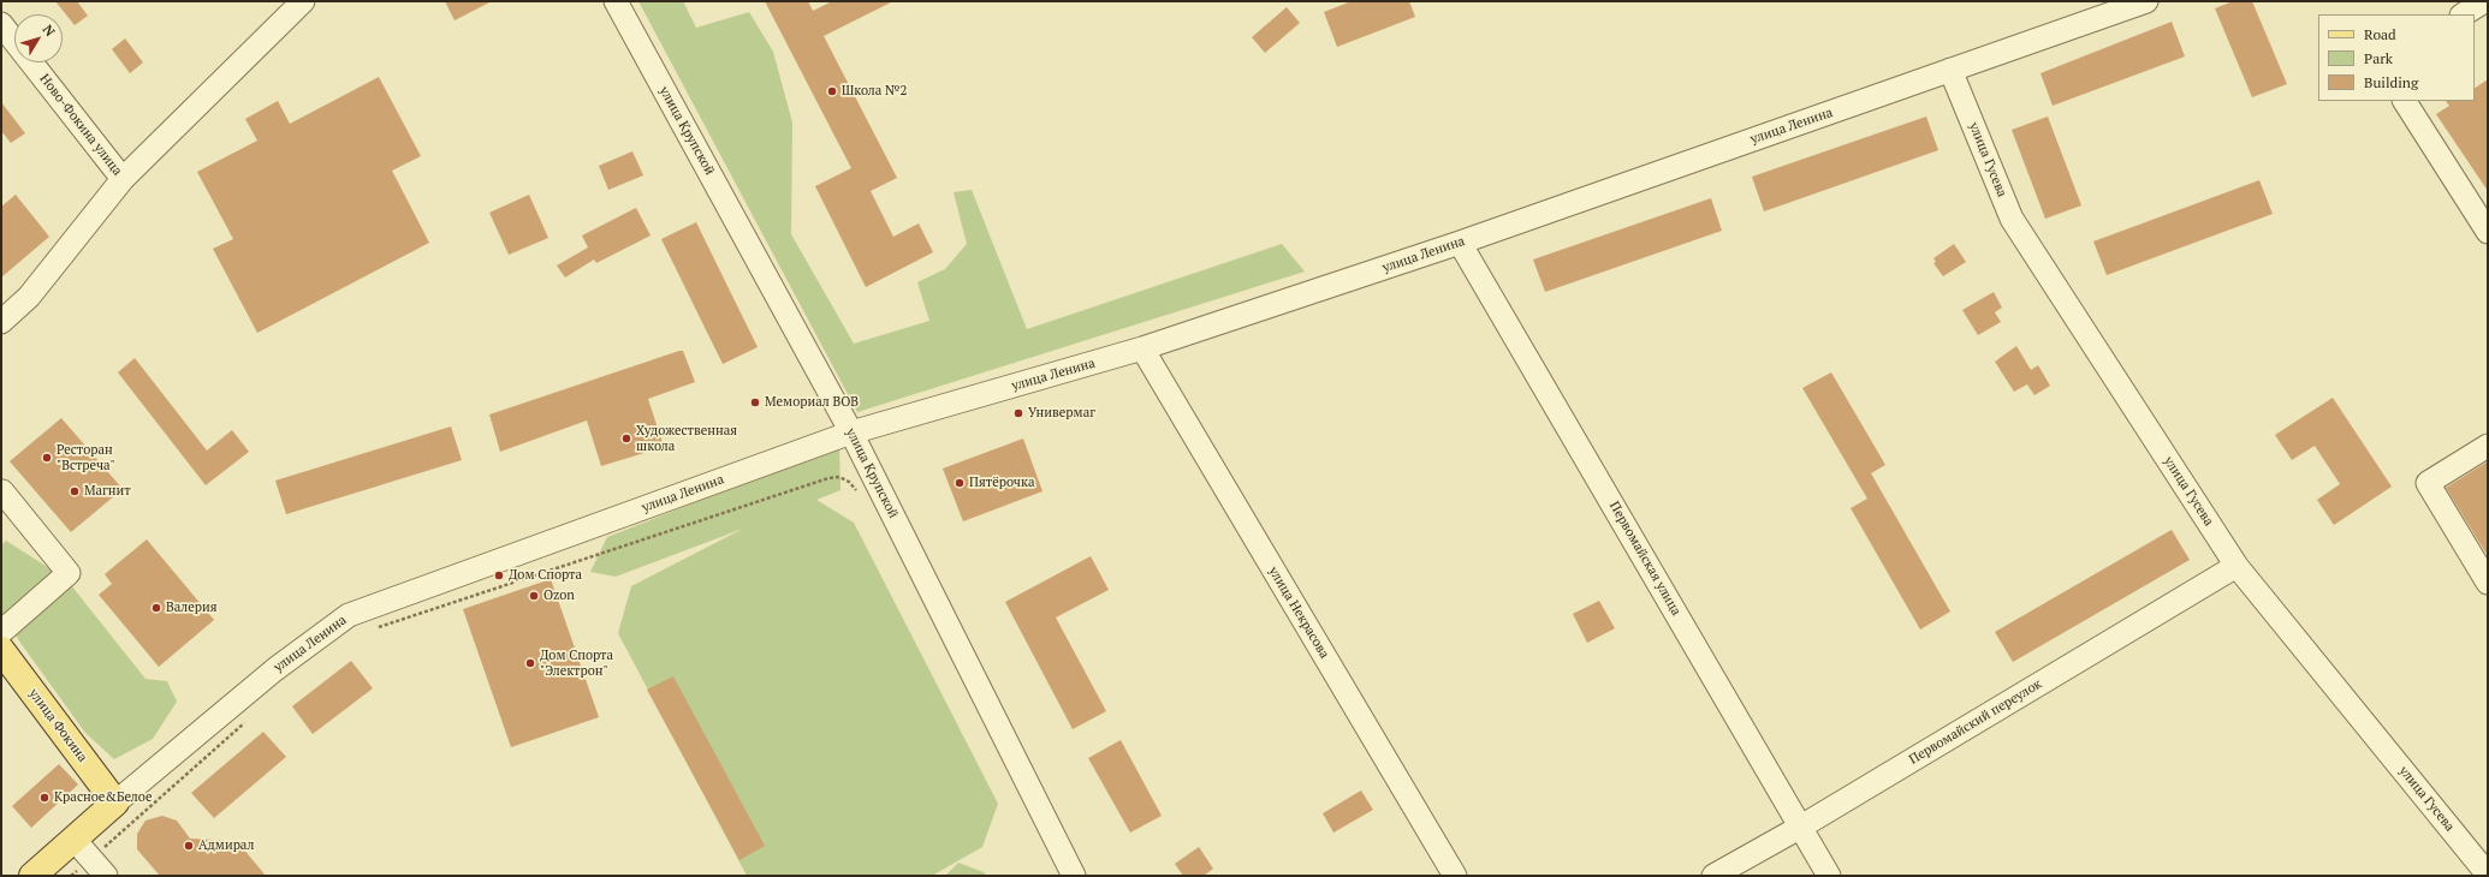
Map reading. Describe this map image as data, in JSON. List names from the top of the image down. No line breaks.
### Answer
{"streets":{"main road":["улица Ленина","улица Фокина"],"street":["Ново-Фокина улица","улица Крупской","улица Гусева","Первомайская улица","улица Некрасова","Первомайский переулок"]},"crossings":[["улица Ленина","улица Крупской"],["улица Ленина","улица Гусева"],["улица Ленина","Первомайская улица"],["улица Ленина","улица Некрасова"],["улица Ленина","улица Фокина"],["улица Гусева","Первомайский переулок"],["Первомайская улица","Первомайский переулок"]],"places":["Школа №2","Мемориал ВОВ","Универмаг","Художественная школа","Ресторан \"Встреча\"","Пятёрочка","Магнит","Дом Спорта","Ozon","Валерия","Дом Спорта \"Электрон\"","Красное&Белое","Адмирал"],"legend":["Road","Park","Building"],"north":"top right"}
